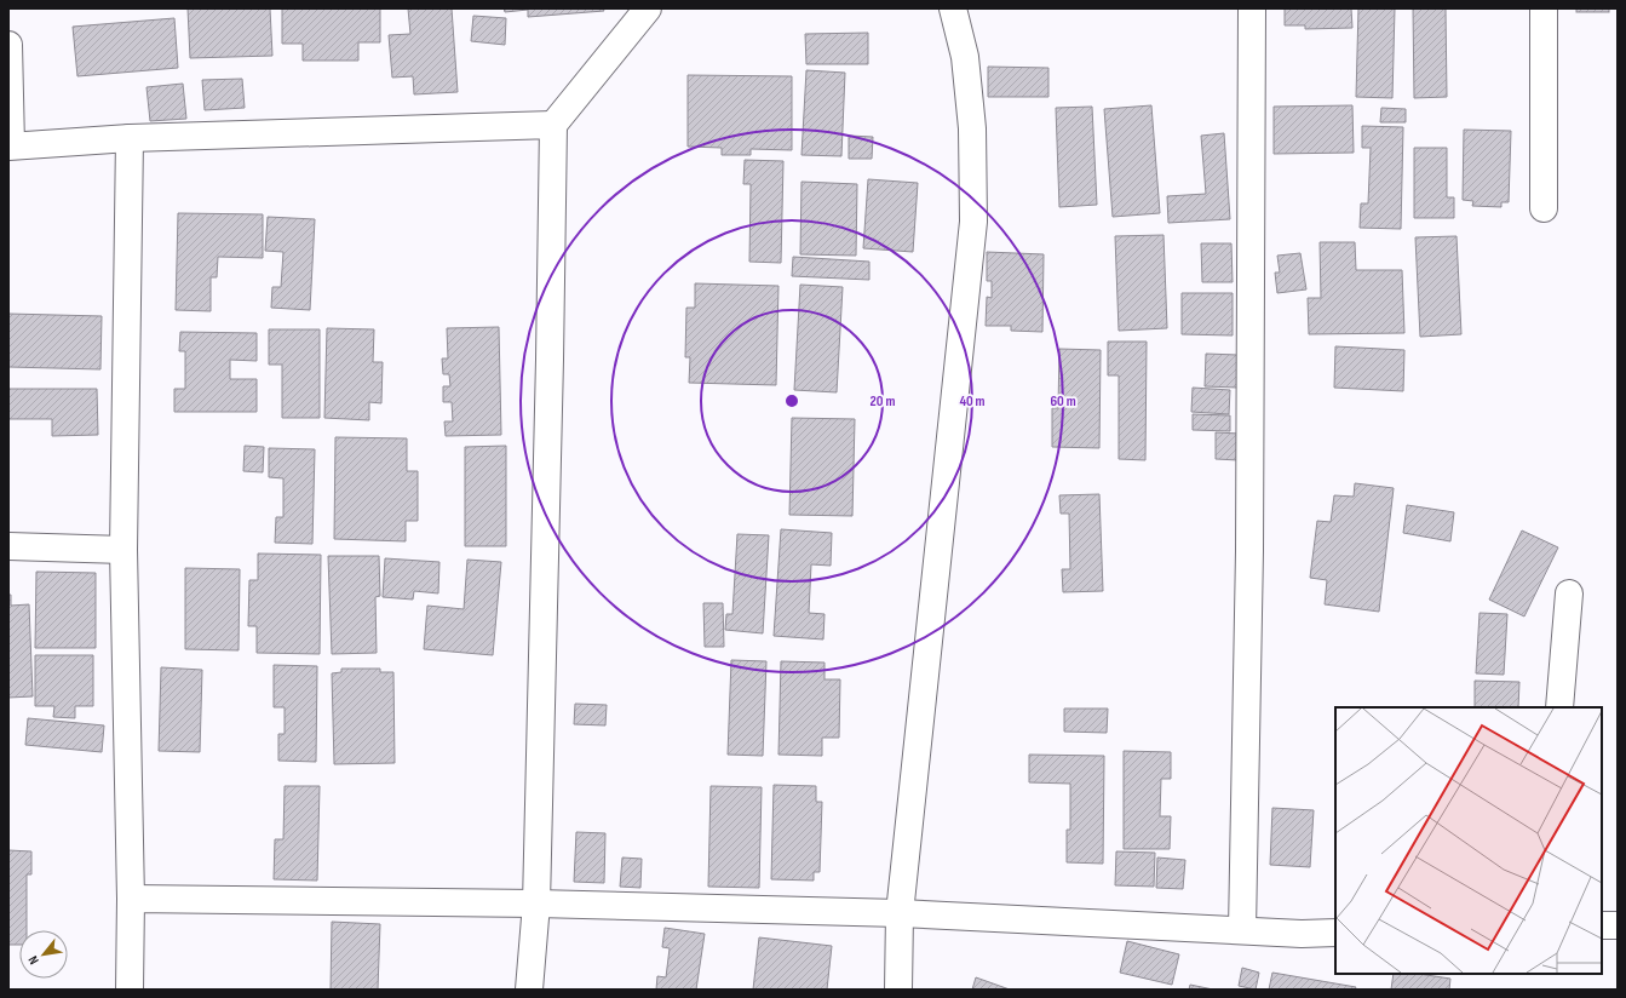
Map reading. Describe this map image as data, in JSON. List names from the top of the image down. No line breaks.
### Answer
{"north":"bottom left","rings":["20 m","40 m","60 m"]}
